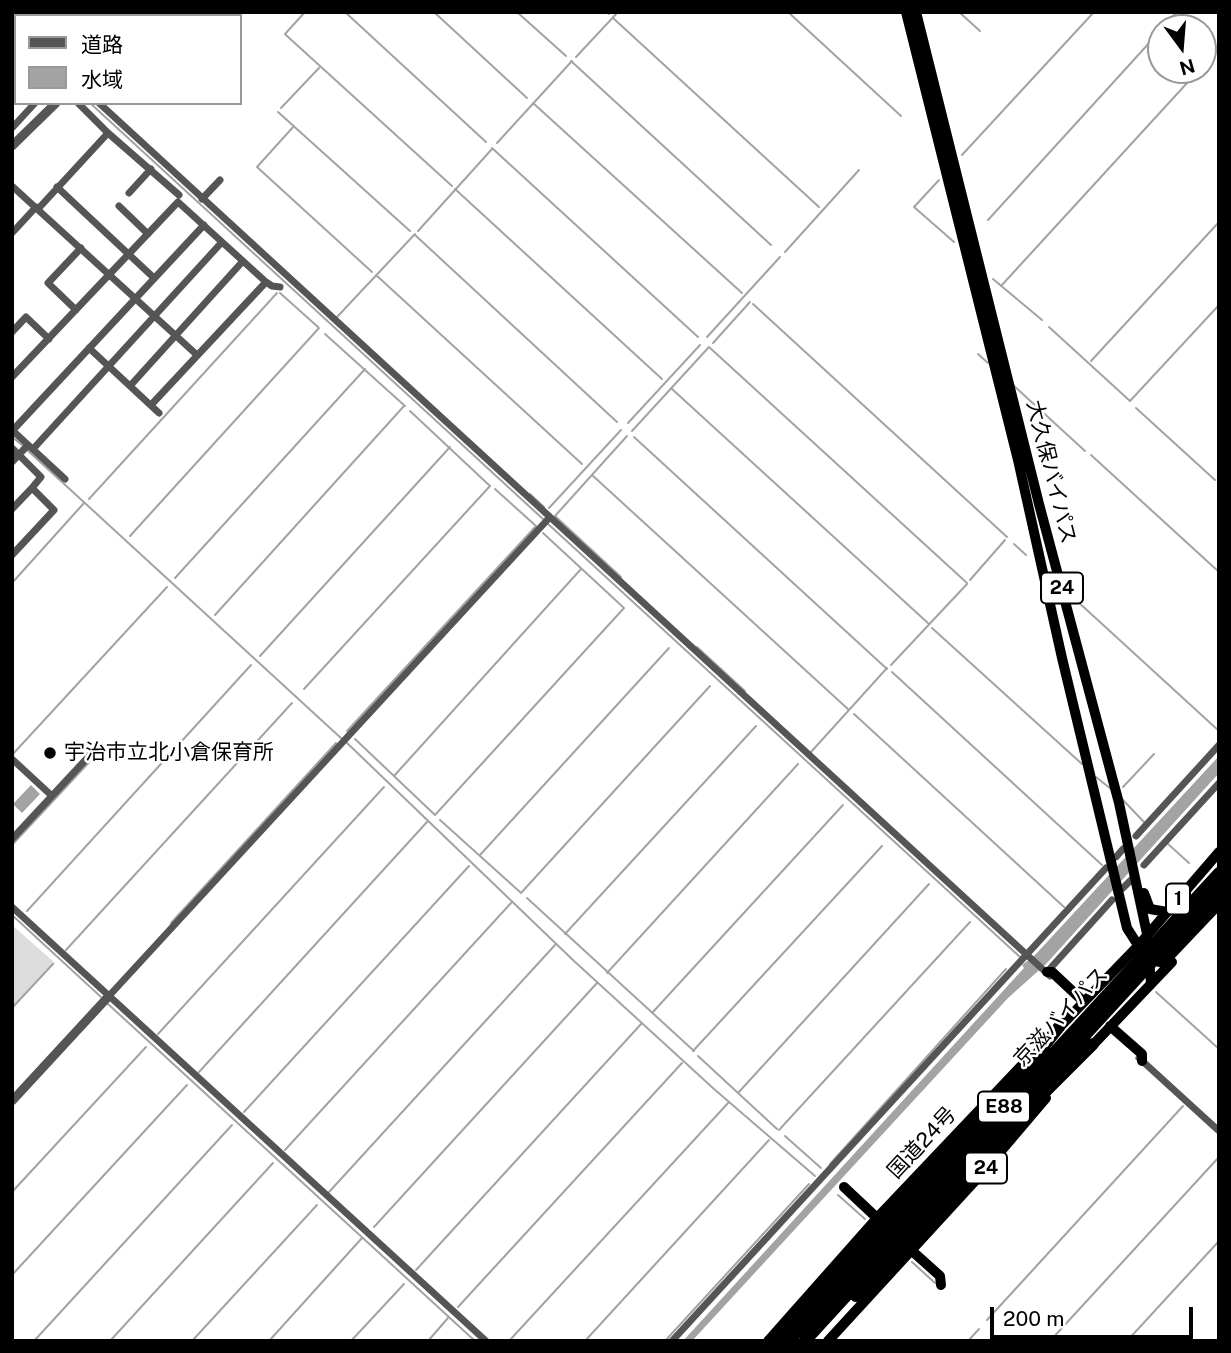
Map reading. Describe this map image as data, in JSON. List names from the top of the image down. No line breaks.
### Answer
{"streets":{"highway":["大久保バイパス","24","1","京滋バイパス","E88","国道24号"]},"crossings":[["大久保バイパス","24"],["大久保バイパス","1"],["大久保バイパス","国道24号"],["24","1"],["1","国道24号"]],"places":["宇治市立北小倉保育所"],"legend":["道路","水域"],"scale_bar":"200 m","north":"bottom"}
